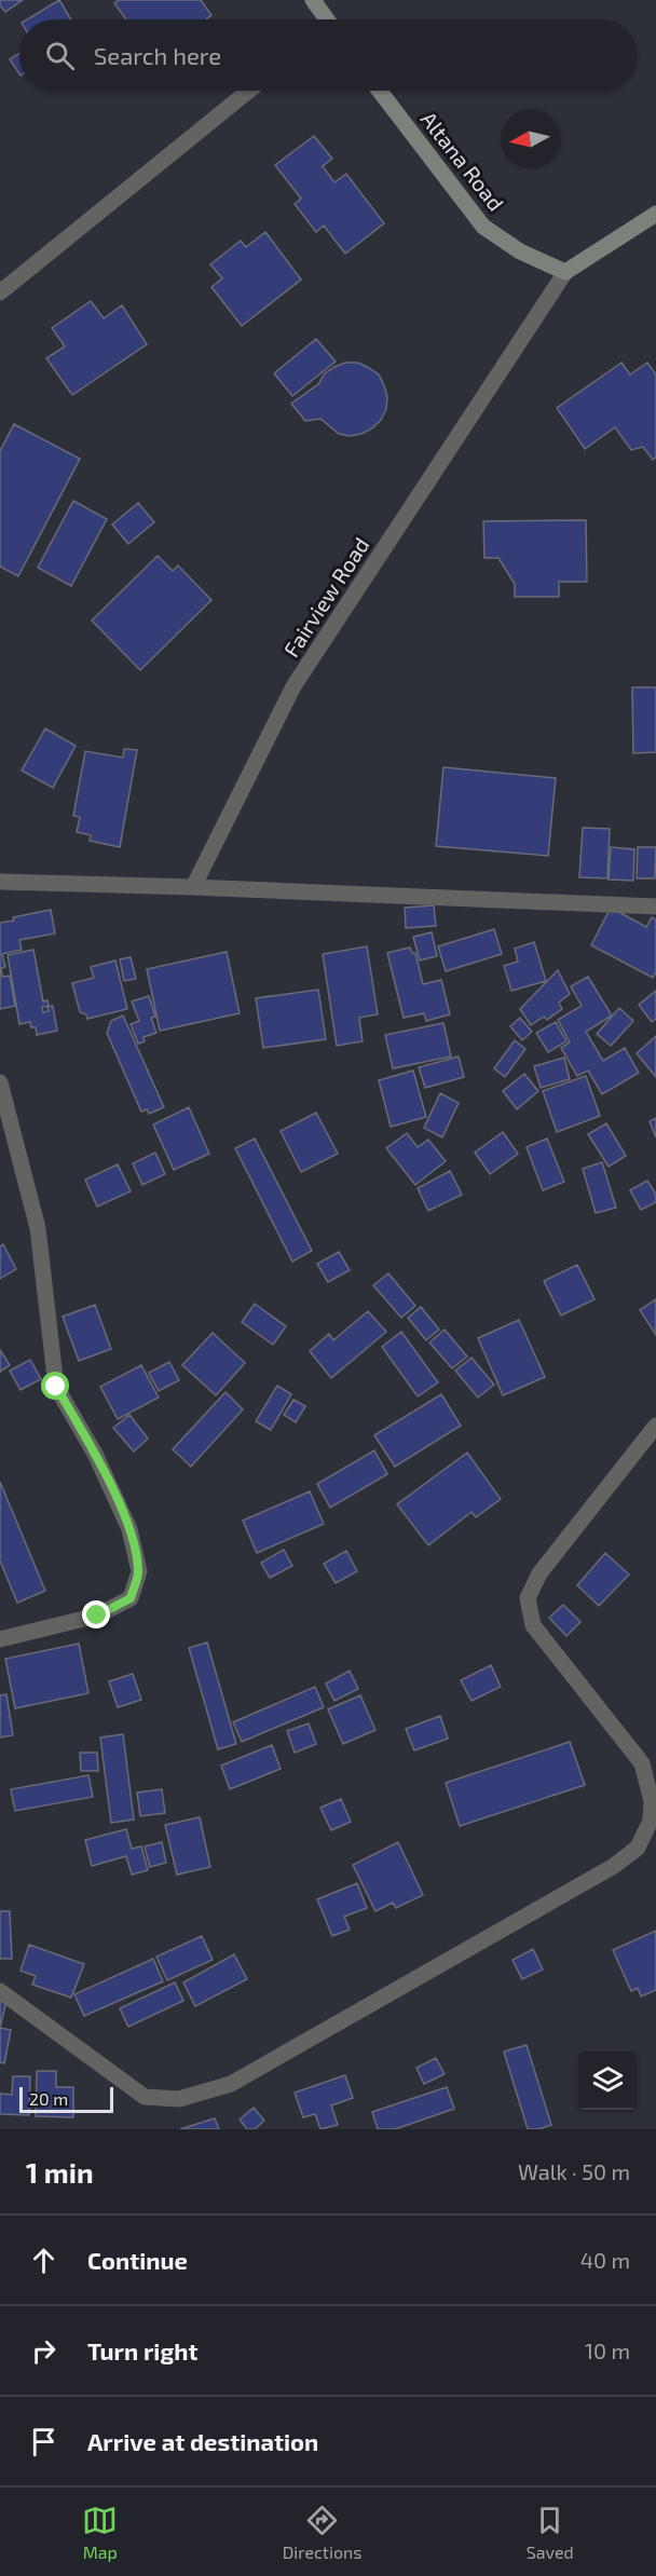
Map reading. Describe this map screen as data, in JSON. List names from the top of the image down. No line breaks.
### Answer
{"streets":{"main road":["Altana Road","Fairview Road"]},"crossings":[["Altana Road","Fairview Road"]],"scale_bar":"20 m","north":"left","page":{"search":"Search here","scale":"20 m","heading":["1 min","Walk · 50 m"],"list":[["Continue","40 m"],["Turn right","10 m"],"Arrive at destination"],"nav":["Map","Directions","Saved"]}}
